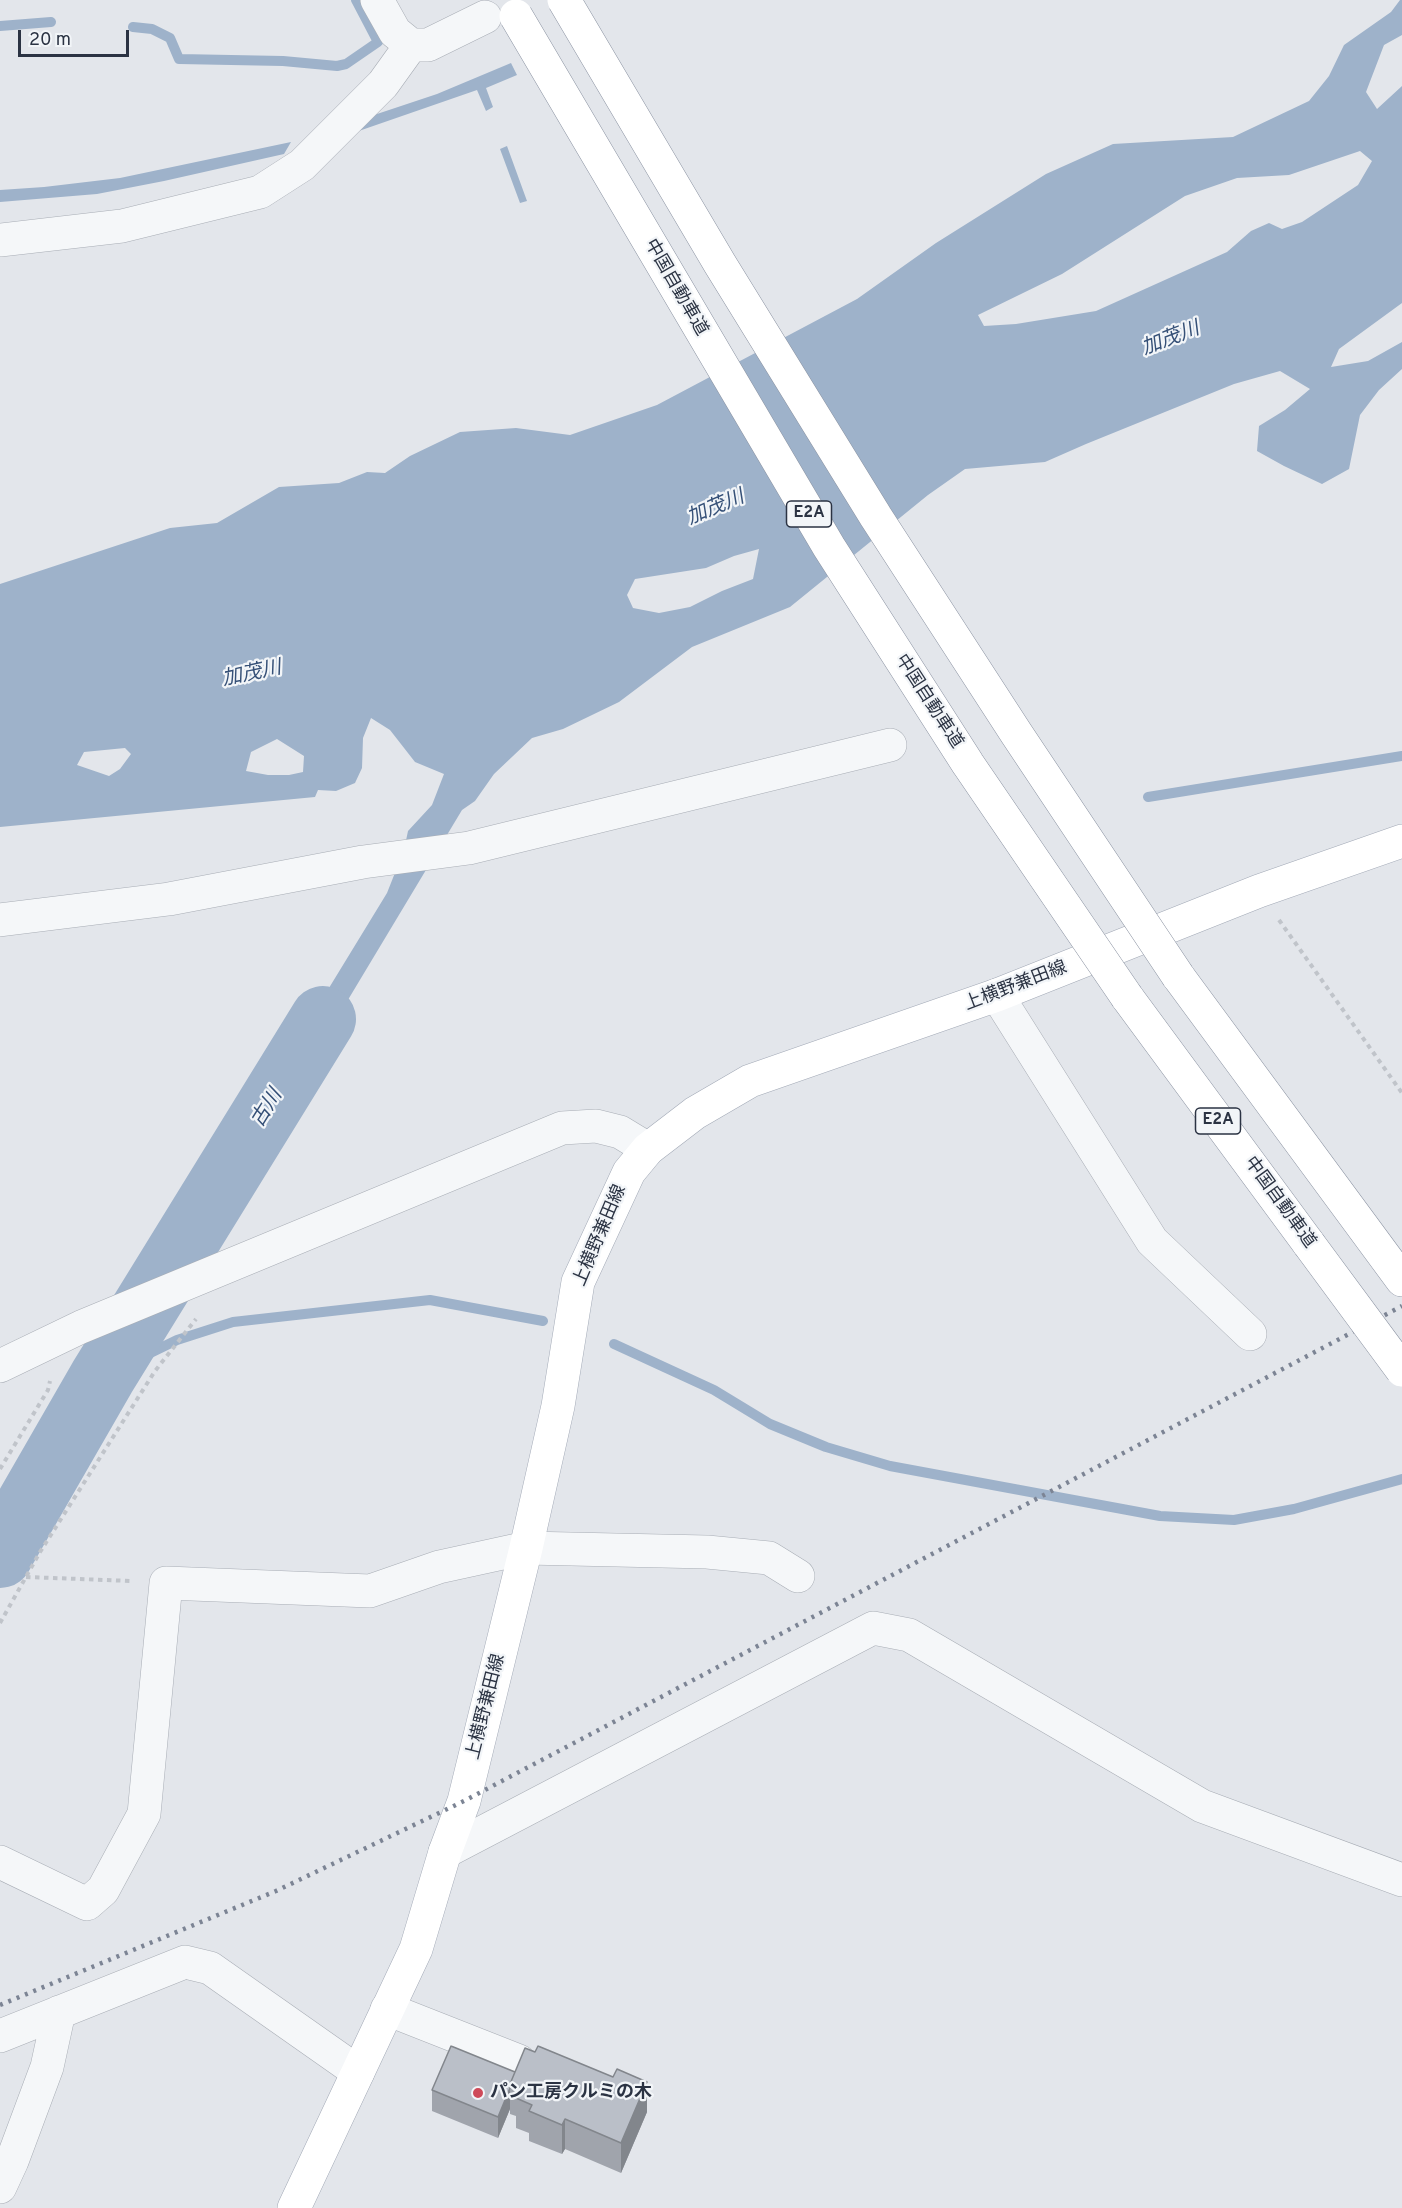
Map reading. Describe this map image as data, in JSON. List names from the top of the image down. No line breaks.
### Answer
{"streets":{"main road":["中国自動車道","E2A","上横野兼田線"]},"water":["加茂川","古川"],"places":["パン工房クルミの木"],"scale_bar":"20 m"}
